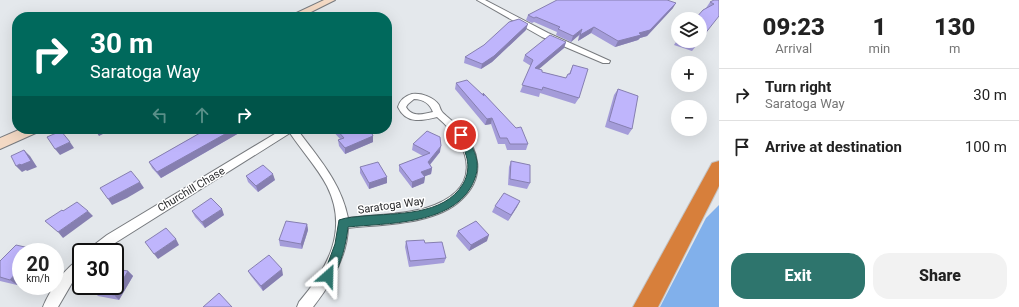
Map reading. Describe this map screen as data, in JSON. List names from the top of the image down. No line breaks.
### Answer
{"streets":{"street":["Churchill Chase","Saratoga Way"]},"crossings":[["Churchill Chase","Saratoga Way"]],"page":{"eta":["09:23","Arrival","1","min","130","m"],"map_buttons":["+","−"],"turn":["30 m","Saratoga Way"],"list":[{"name":"Turn right","note":"Saratoga Way","value":"30 m"},{"name":"Arrive at destination","value":"100 m"}],"speed":"20 km/h","limit":"30","buttons":["Exit","Share"]}}
